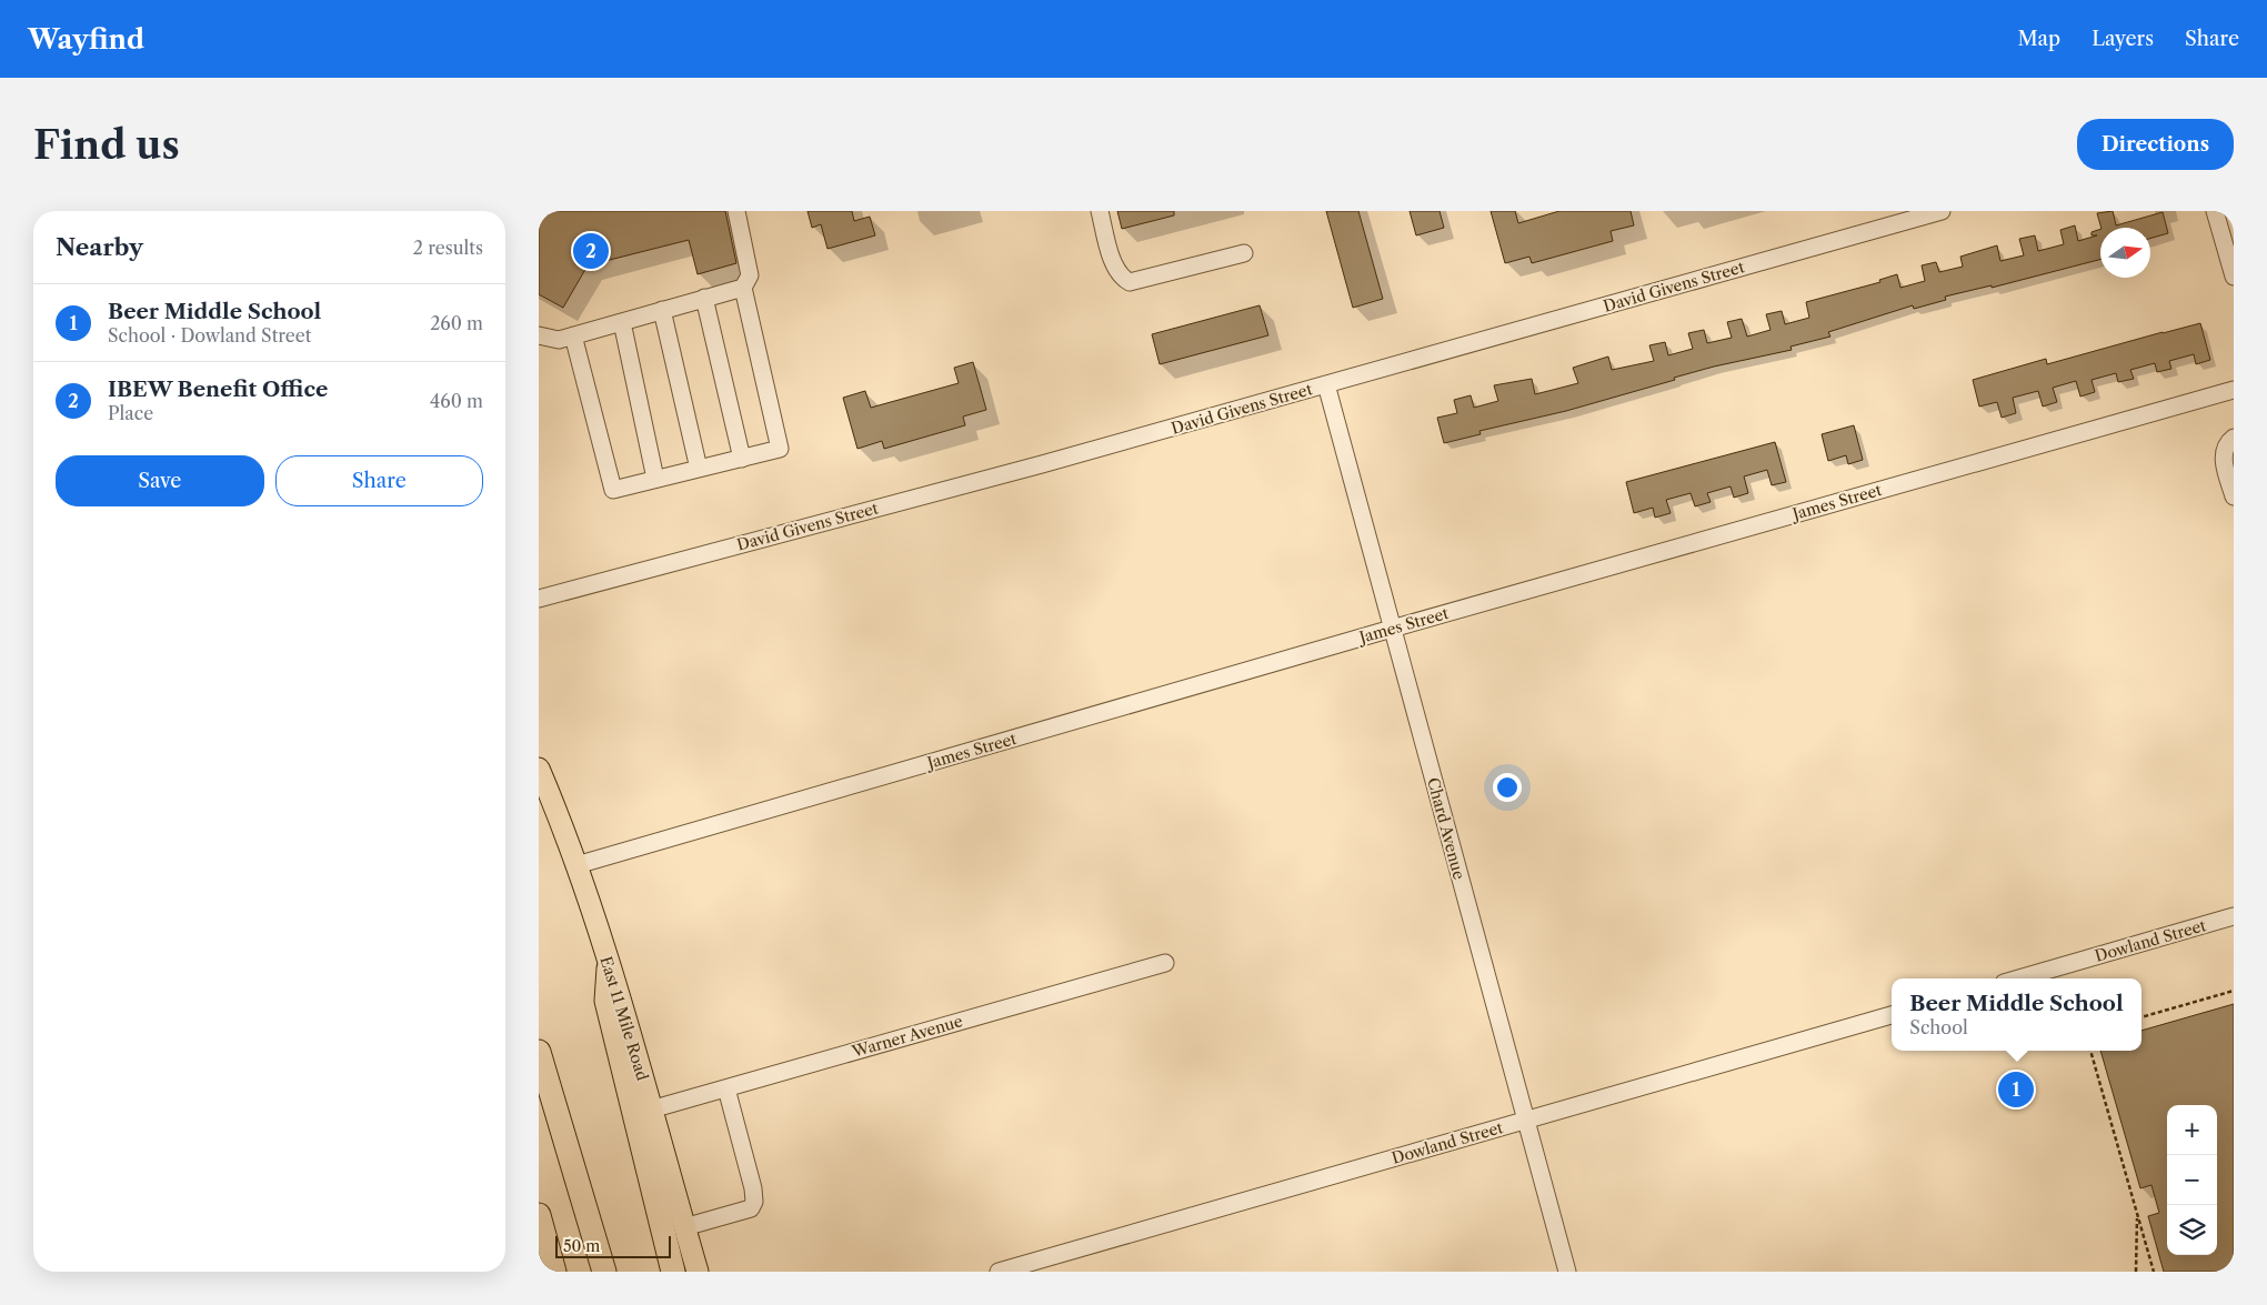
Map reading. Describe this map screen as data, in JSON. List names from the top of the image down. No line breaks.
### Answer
{"streets":{"main road":["East 11 Mile Road"],"street":["David Givens Street","James Street","Chard Avenue","Dowland Street","Warner Avenue"]},"crossings":[["David Givens Street","Chard Avenue"],["James Street","Chard Avenue"],["James Street","East 11 Mile Road"],["Chard Avenue","Dowland Street"],["East 11 Mile Road","Warner Avenue"]],"scale_bar":"50 m","north":"right","page":{"header":"Wayfind","nav":["Map","Layers","Share"],"buttons":["Directions",["Save","Share"]],"title":"Find us","heading":["Nearby","2 results"],"pins":["2","1"],"list":[{"mark":"1","name":"Beer Middle School","note":"School · Dowland Street","value":"260 m"},{"mark":"2","name":"IBEW Benefit Office","note":"Place","value":"460 m"}],"popup":["Beer Middle School","School"],"map_buttons":["+","−"],"scale":"50 m"}}
